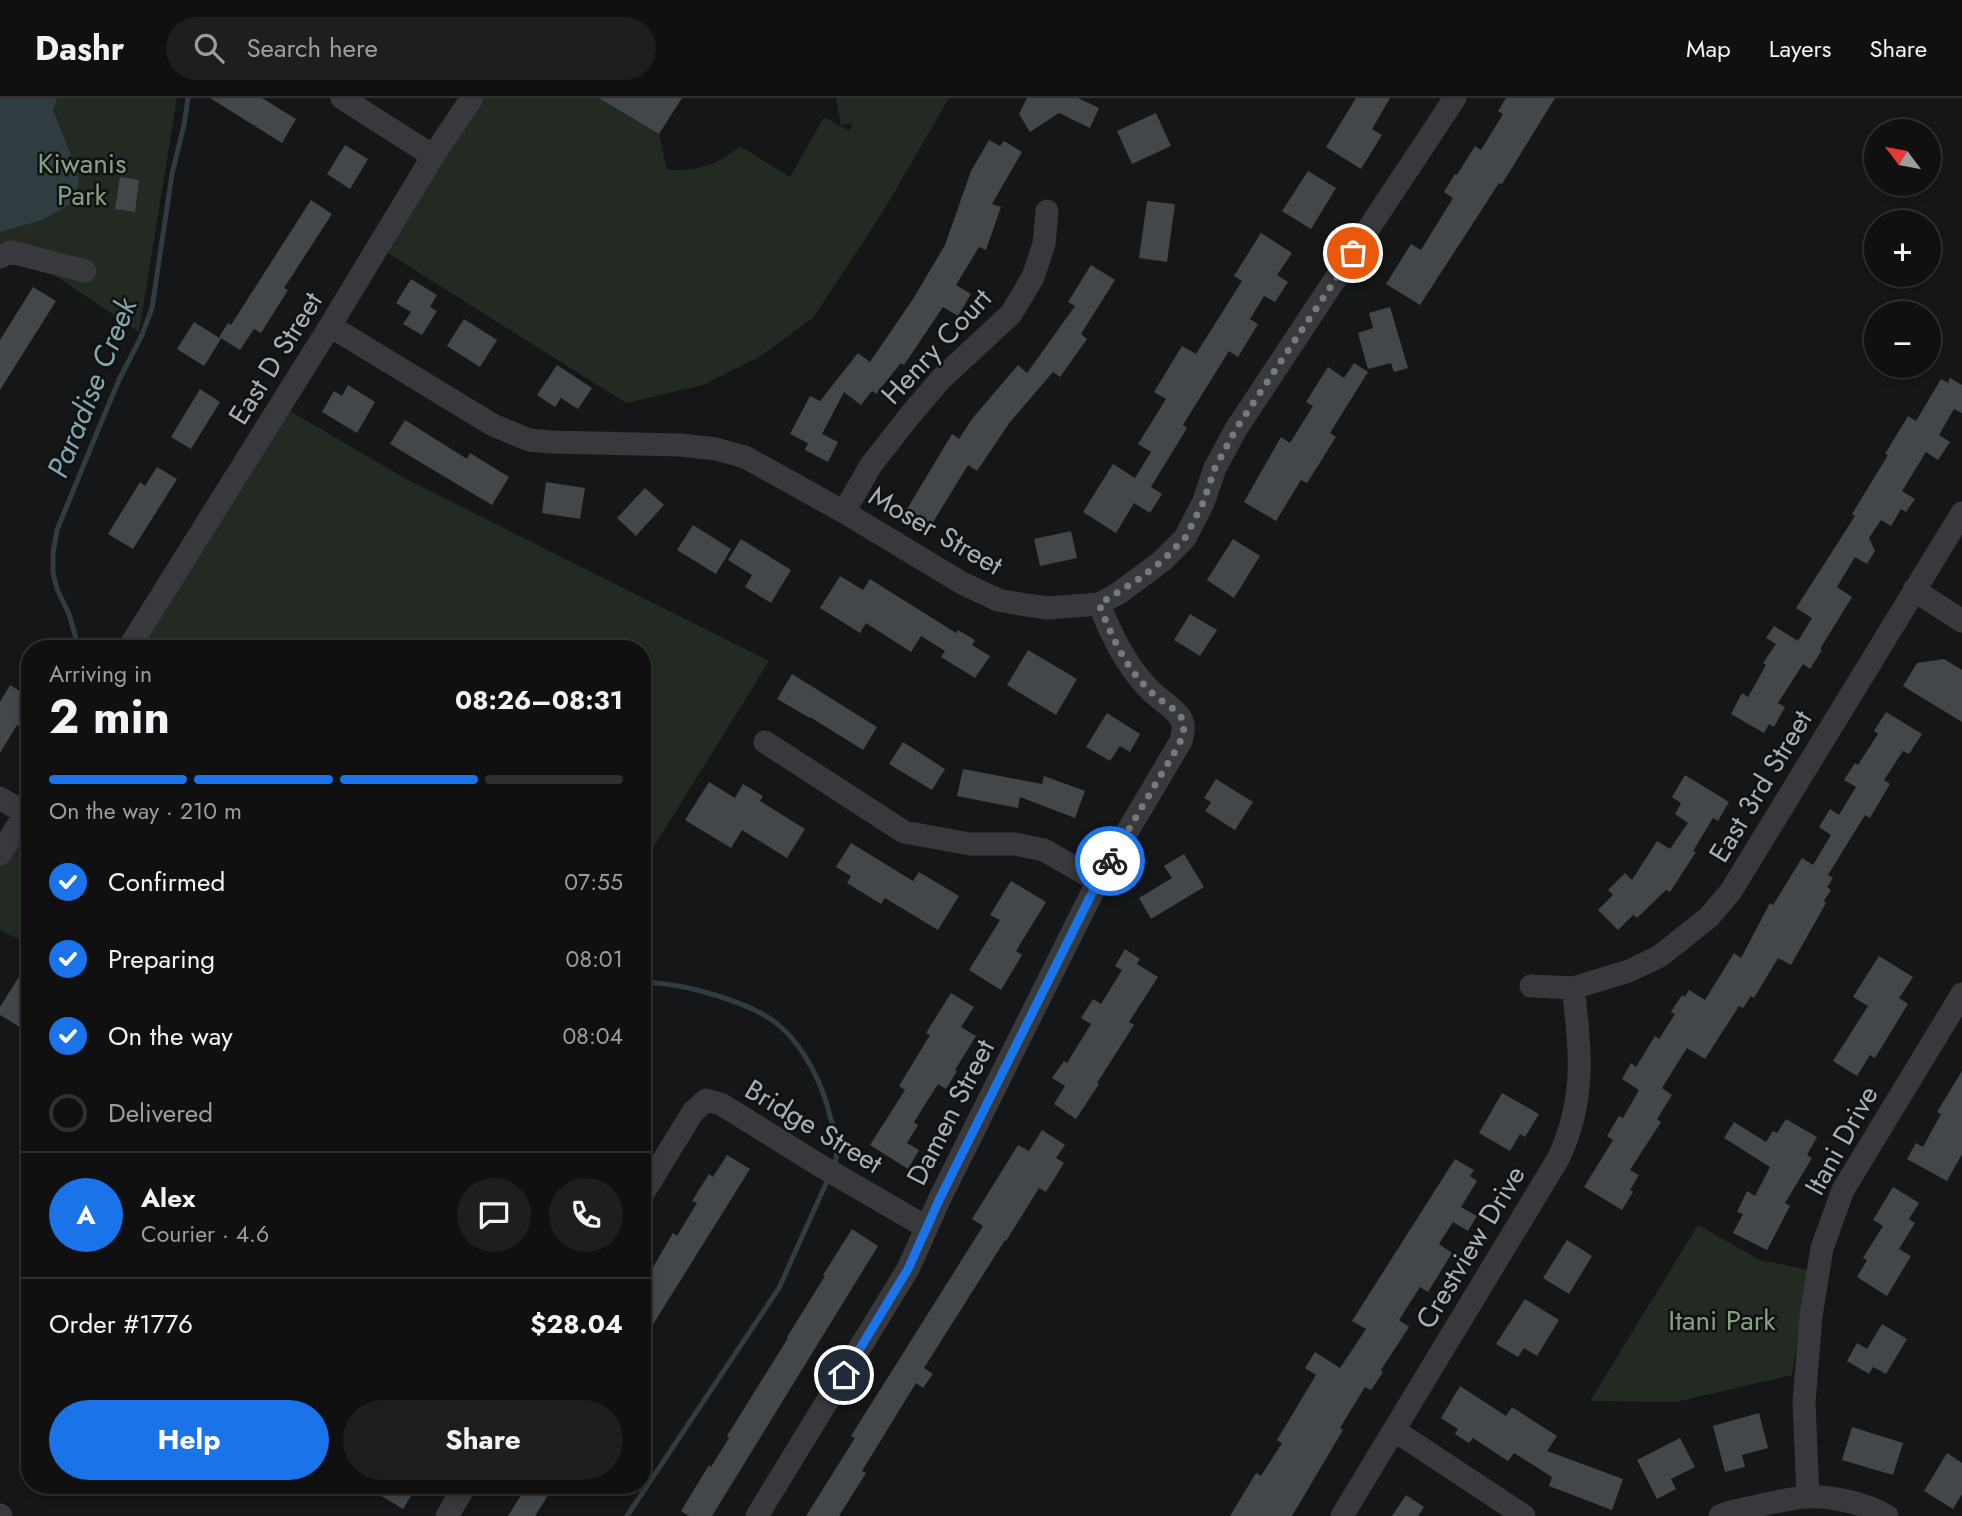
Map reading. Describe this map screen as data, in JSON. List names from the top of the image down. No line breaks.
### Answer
{"streets":{"street":["Henry Court","East D Street","Moser Street","East 3rd Street","Damen Street","Bridge Street","Itani Drive","Crestview Drive"]},"crossings":[["Henry Court","Moser Street"],["East D Street","Moser Street"],["Moser Street","Damen Street"],["East 3rd Street","Crestview Drive"],["Damen Street","Bridge Street"]],"water":["Paradise Creek"],"parks":["Kiwanis Park","Itani Park"],"north":"top left","page":{"header":"Dashr","search":"Search here","nav":["Map","Layers","Share"],"map_buttons":["+","−"],"heading":["2 min","Arriving in","08:26–08:31"],"panel":["Alex","Courier · 4.6","Order #1776","$28.04"],"bar":"On the way · 210 m","list":[["Confirmed","07:55"],["Preparing","08:01"],["On the way","08:04"],"Delivered"],"round":"A","buttons":["Help","Share"]}}
